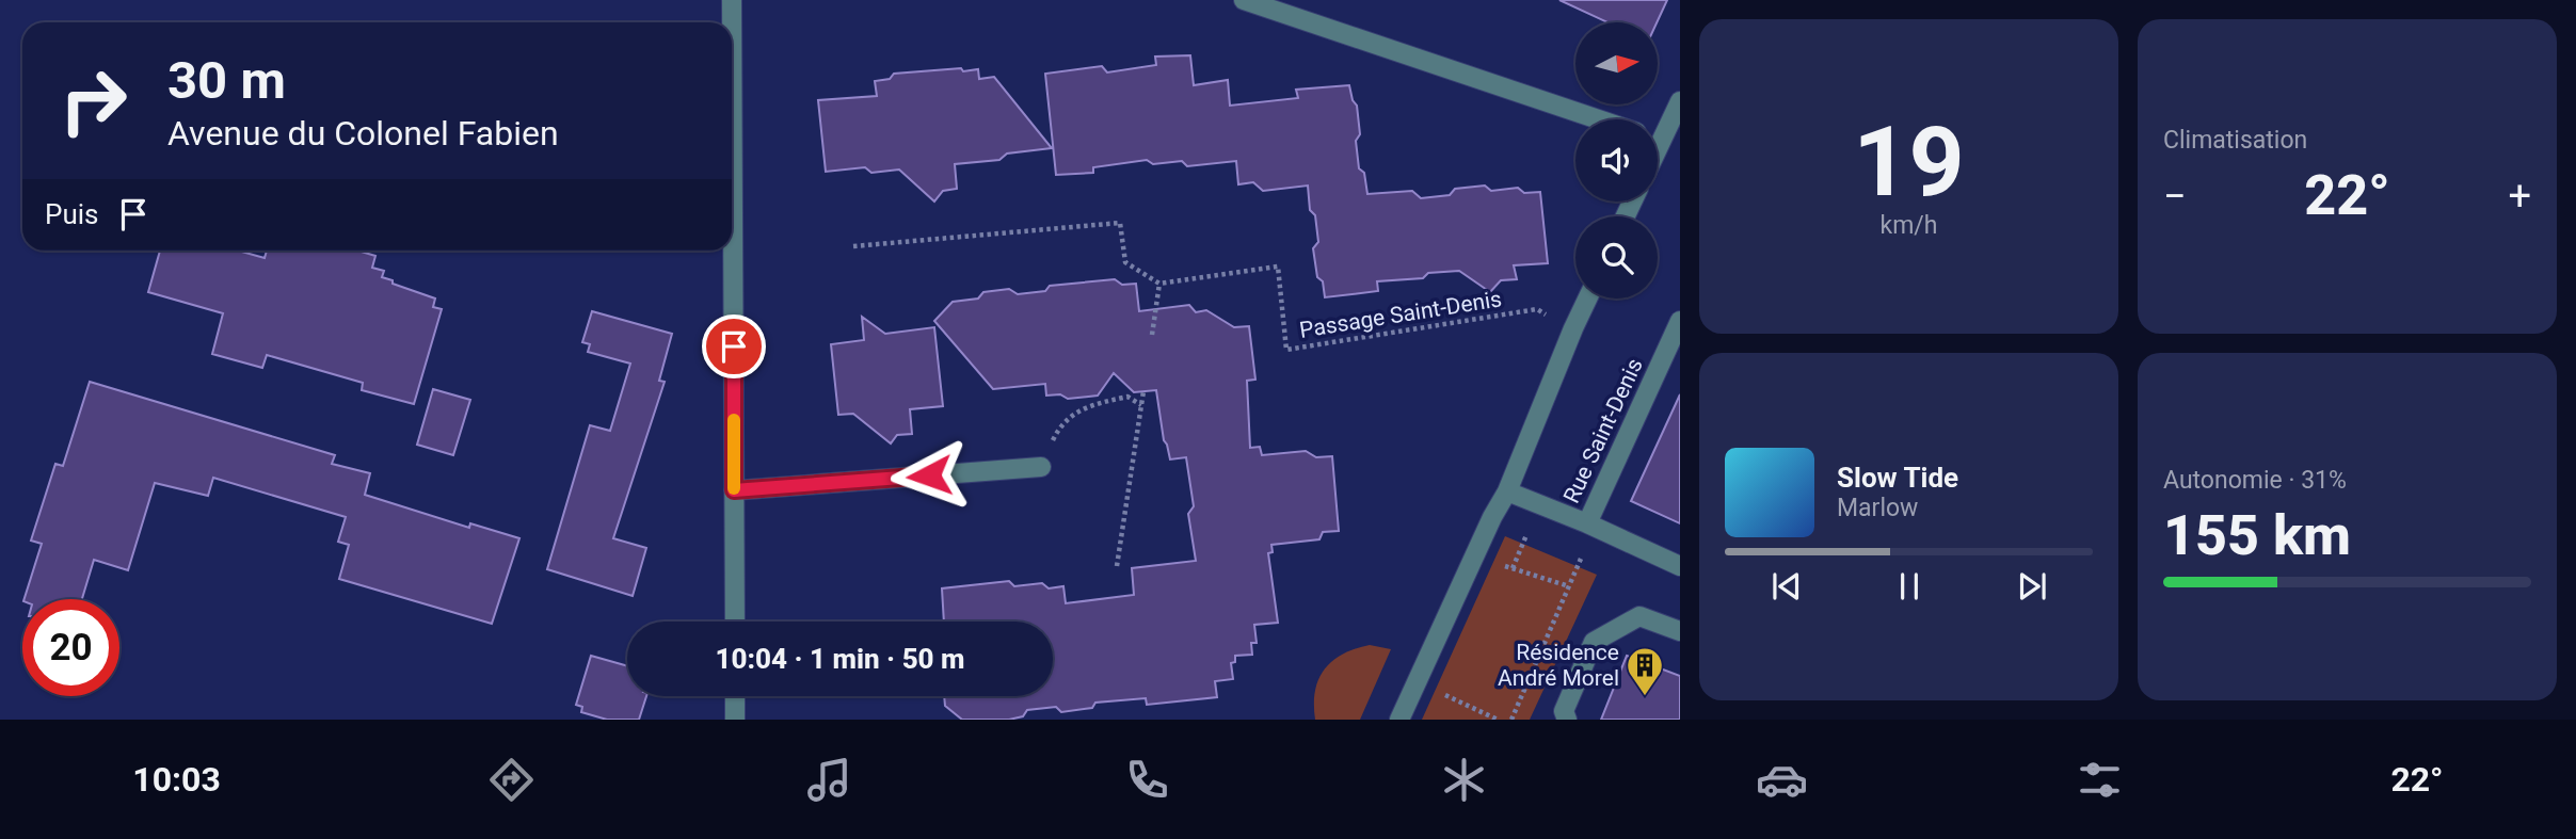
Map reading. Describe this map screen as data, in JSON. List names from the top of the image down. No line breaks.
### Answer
{"streets":{"street":["Rue Saint-Denis"],"path":["Passage Saint-Denis"]},"places":{"building":["Résidence André Morel"]},"north":"right","page":{"tile":[["19","km/h"],"Climatisation",["Autonomie · 31%","155 km"]],"turn":["30 m","Avenue du Colonel Fabien"],"heat":["−","22°","+"],"then":"Puis","song":["Slow Tide","Marlow"],"limit":"20","trip":"10:04 · 1 min · 50 m","tabs":["10:03","22°"]}}
